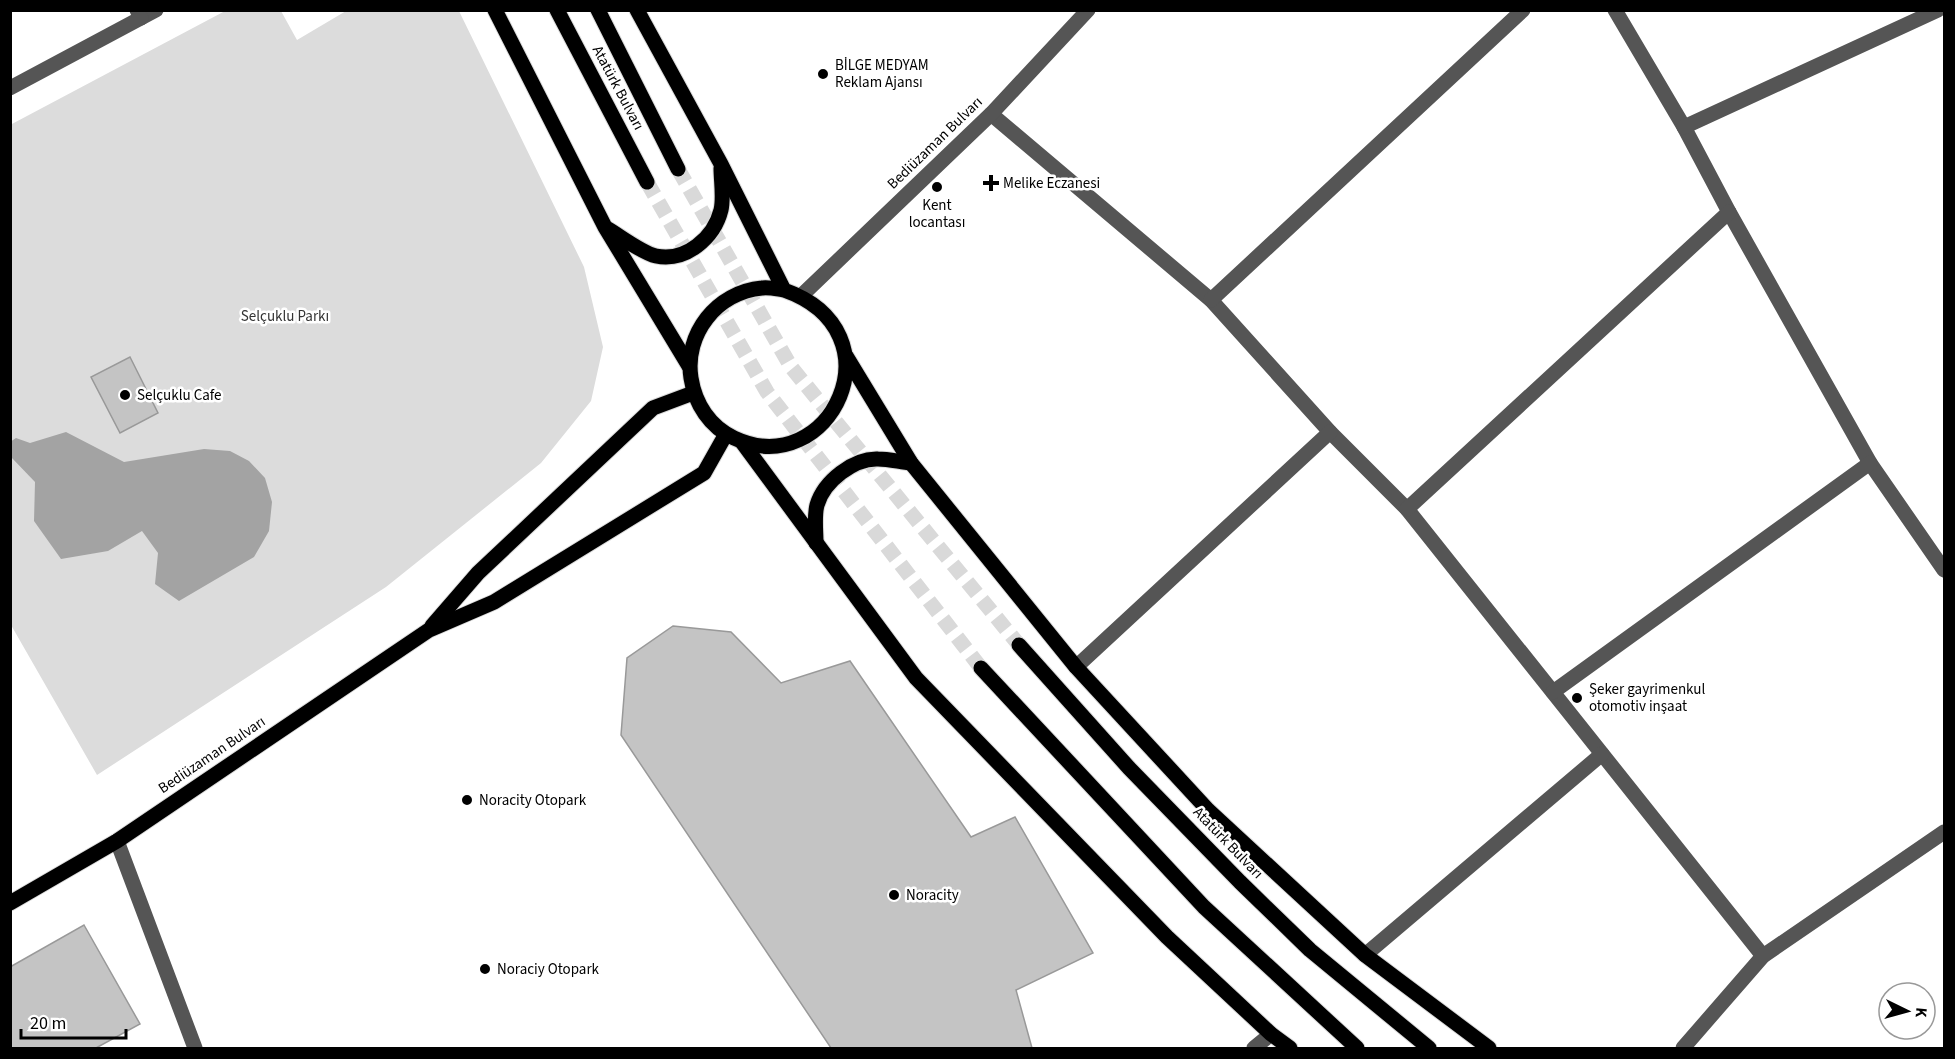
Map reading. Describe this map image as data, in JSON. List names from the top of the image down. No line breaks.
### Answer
{"streets":{"main road":["Atatürk Bulvarı","Bediüzaman Bulvarı"]},"parks":["Selçuklu Parkı"],"places":{"other":["BİLGE MEDYAM Reklam Ajansı","Kent locantası","Selçuklu Cafe","Şeker gayrimenkul otomotiv inşaat","Noracity Otopark","Noracity","Noraciy Otopark"],"health":["Melike Eczanesi"]},"scale_bar":"20 m","north":"right"}
